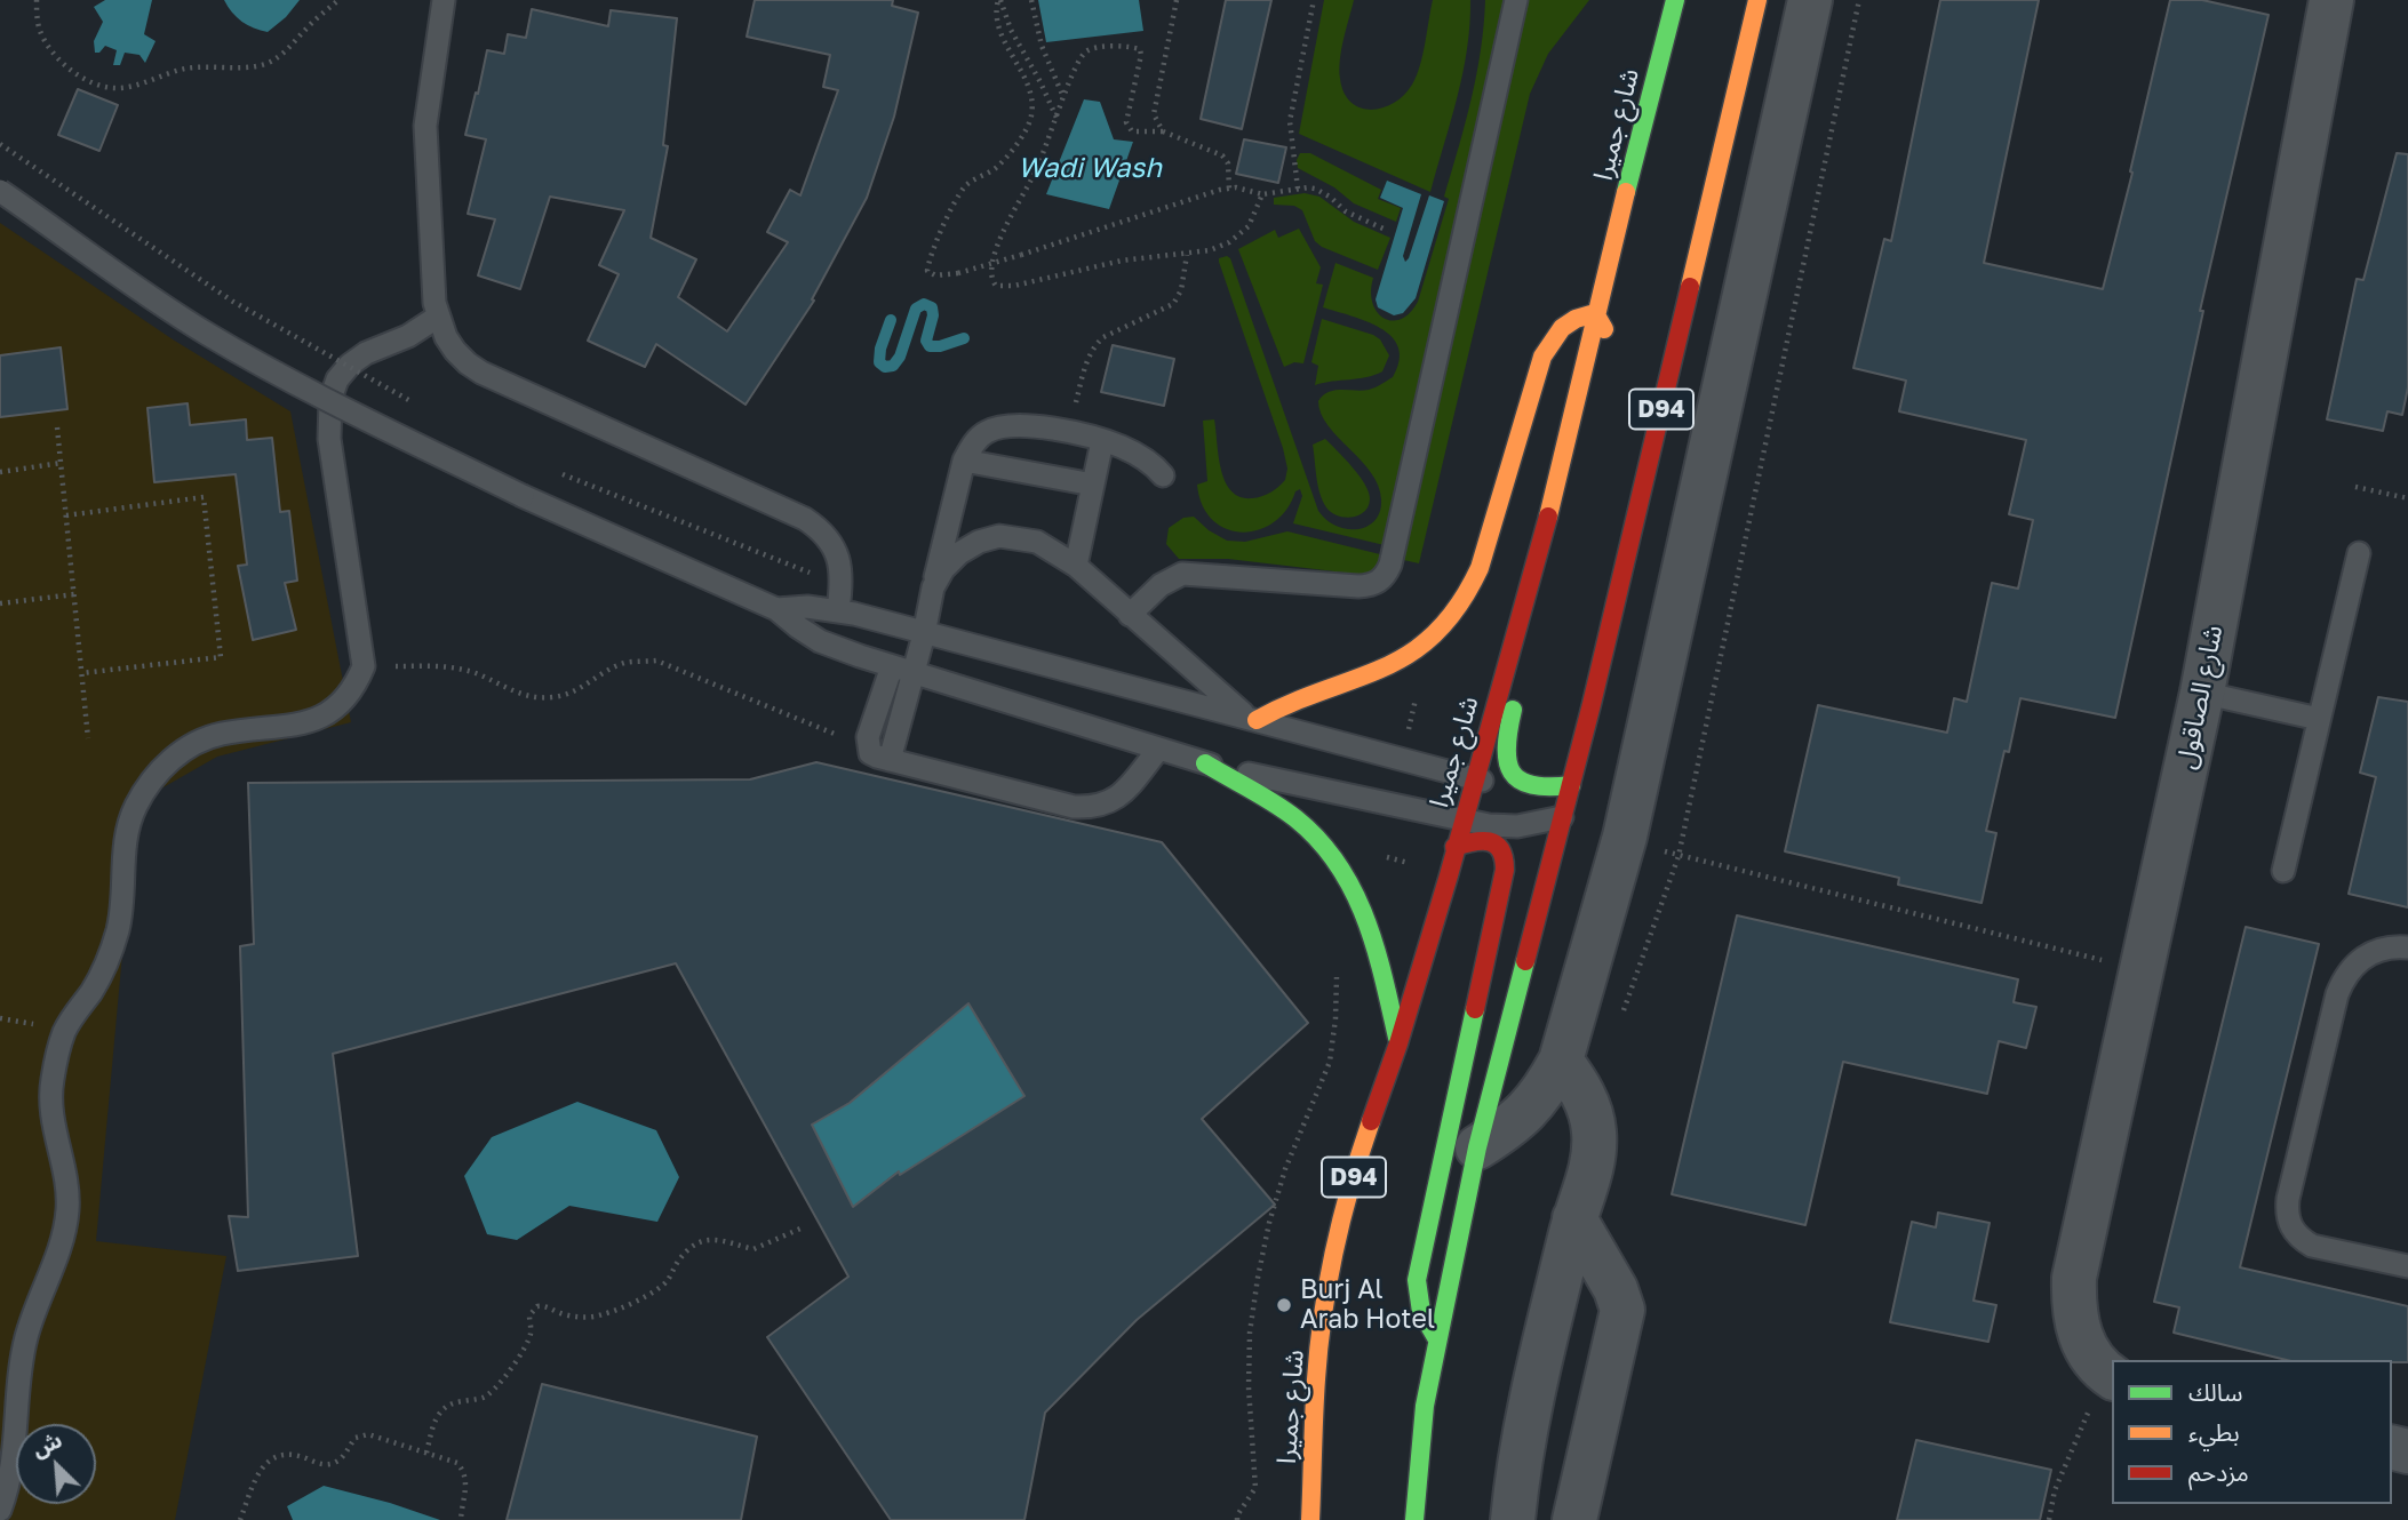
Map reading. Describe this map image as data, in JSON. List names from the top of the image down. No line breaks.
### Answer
{"streets":{"main road":["شارع جميرا","D94"],"street":["شارع الصاقول"]},"water":["Wadi Wash"],"places":["Burj Al Arab Hotel"],"legend":["سالك","بطيء","مزدحم"],"north":"top left"}
